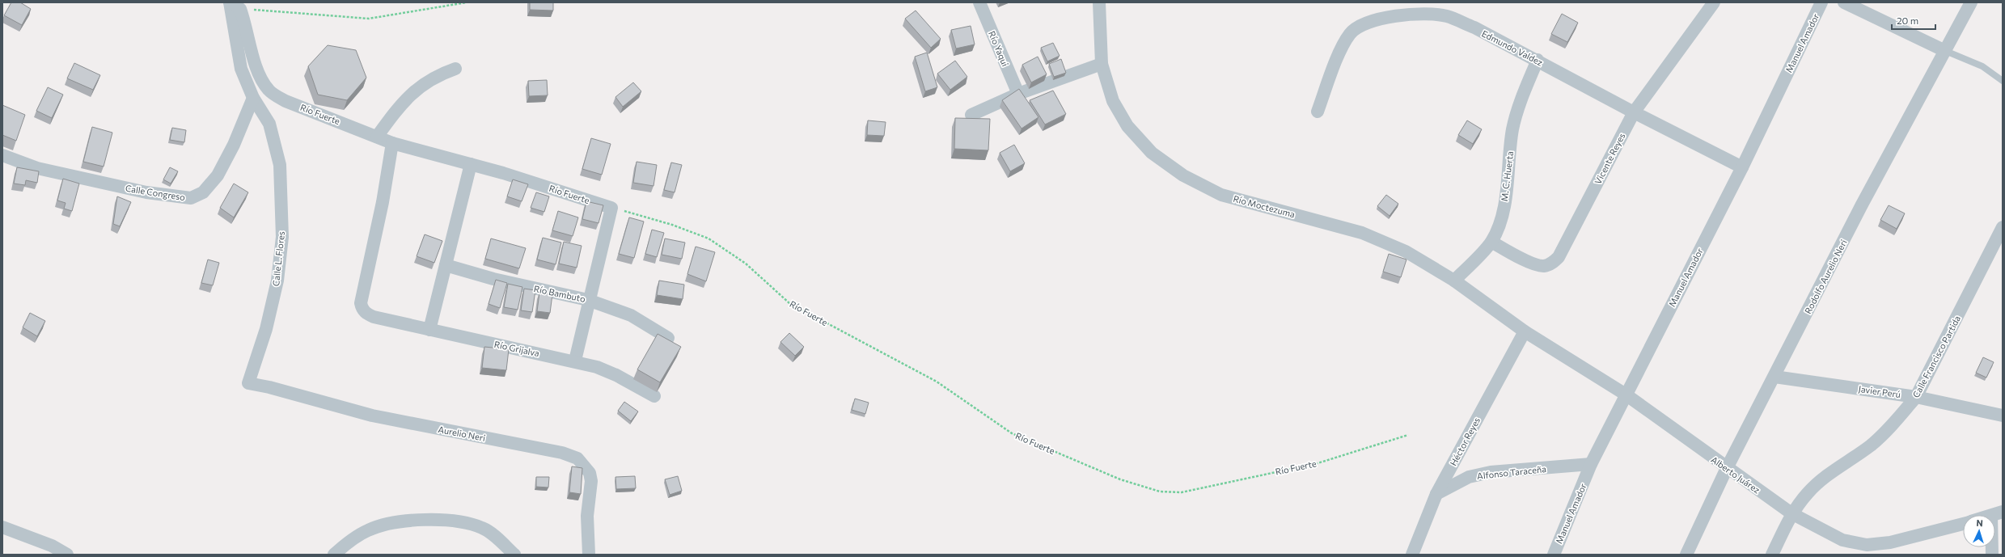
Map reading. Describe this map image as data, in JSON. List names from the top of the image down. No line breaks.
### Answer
{"streets":{"street":["Manuel Amador","Edmundo Valdez","Río Yaqui","Río Fuerte","Vicente Reyes","M. C. Huerta","Calle Congreso","Río Moctezuma","Calle L. Flores","Rodolfo Aurelio Neri","Río Bambuto","Río Grijalva","Calle Francisco Partida","Javier Perú","Aurelio Neri","Héctor Reyes","Alfonso Taraceña","Alberto Juárez"]},"crossings":[["Manuel Amador","Edmundo Valdez"],["Manuel Amador","Alfonso Taraceña"],["Manuel Amador","Alberto Juárez"],["Edmundo Valdez","Vicente Reyes"],["Edmundo Valdez","M. C. Huerta"],["Río Fuerte","Calle L. Flores"],["Río Fuerte","Río Grijalva"],["Vicente Reyes","M. C. Huerta"],["M. C. Huerta","Río Moctezuma"],["Calle Congreso","Calle L. Flores"],["Río Moctezuma","Héctor Reyes"],["Río Moctezuma","Alberto Juárez"],["Calle L. Flores","Aurelio Neri"],["Rodolfo Aurelio Neri","Javier Perú"],["Rodolfo Aurelio Neri","Alberto Juárez"],["Calle Francisco Partida","Javier Perú"],["Calle Francisco Partida","Alberto Juárez"],["Héctor Reyes","Alfonso Taraceña"],["Héctor Reyes","Alberto Juárez"]],"scale_bar":"20 m","north":"top"}
